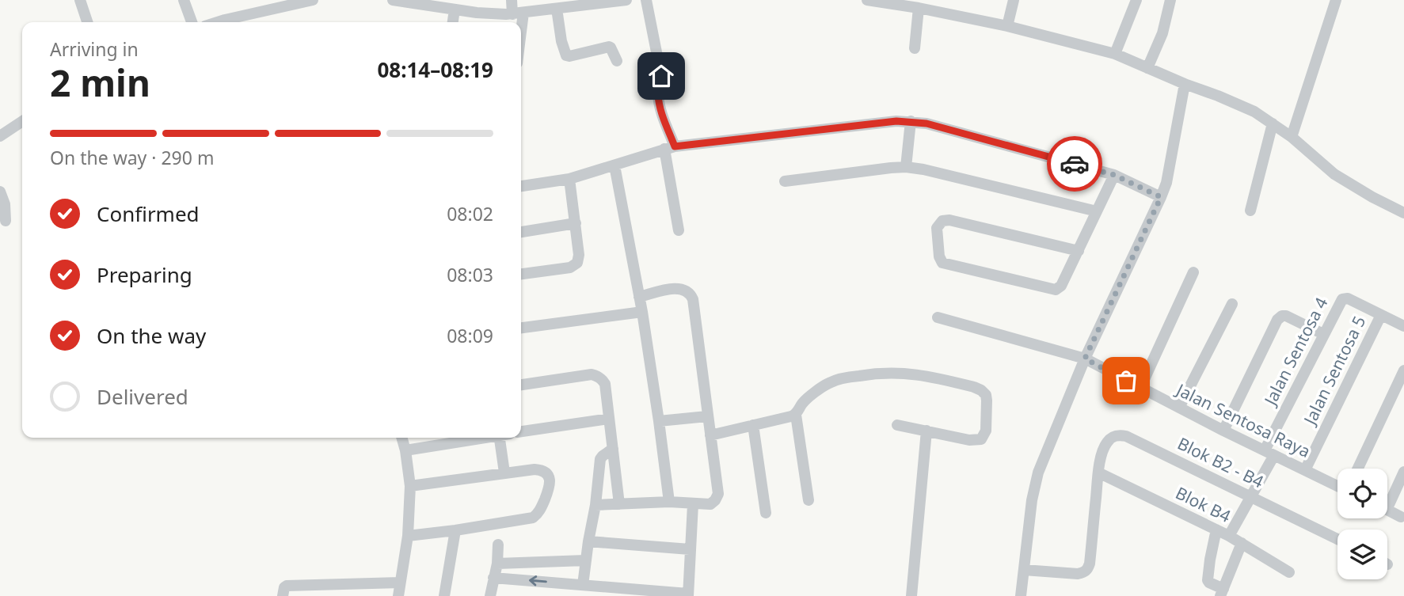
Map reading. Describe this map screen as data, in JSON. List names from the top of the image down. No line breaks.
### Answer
{"streets":{"street":["Jalan Sentosa 4","Jalan Sentosa 5","Jalan Sentosa Raya","Blok B2 - B4","Blok B4"]},"crossings":[["Jalan Sentosa 4","Jalan Sentosa 5"],["Jalan Sentosa 4","Jalan Sentosa Raya"],["Jalan Sentosa 4","Blok B2 - B4"],["Jalan Sentosa 4","Blok B4"],["Jalan Sentosa 5","Jalan Sentosa Raya"],["Blok B2 - B4","Blok B4"]],"page":{"heading":["2 min","Arriving in","08:14–08:19"],"bar":"On the way · 290 m","list":[["Confirmed","08:02"],["Preparing","08:03"],["On the way","08:09"],"Delivered"]}}
